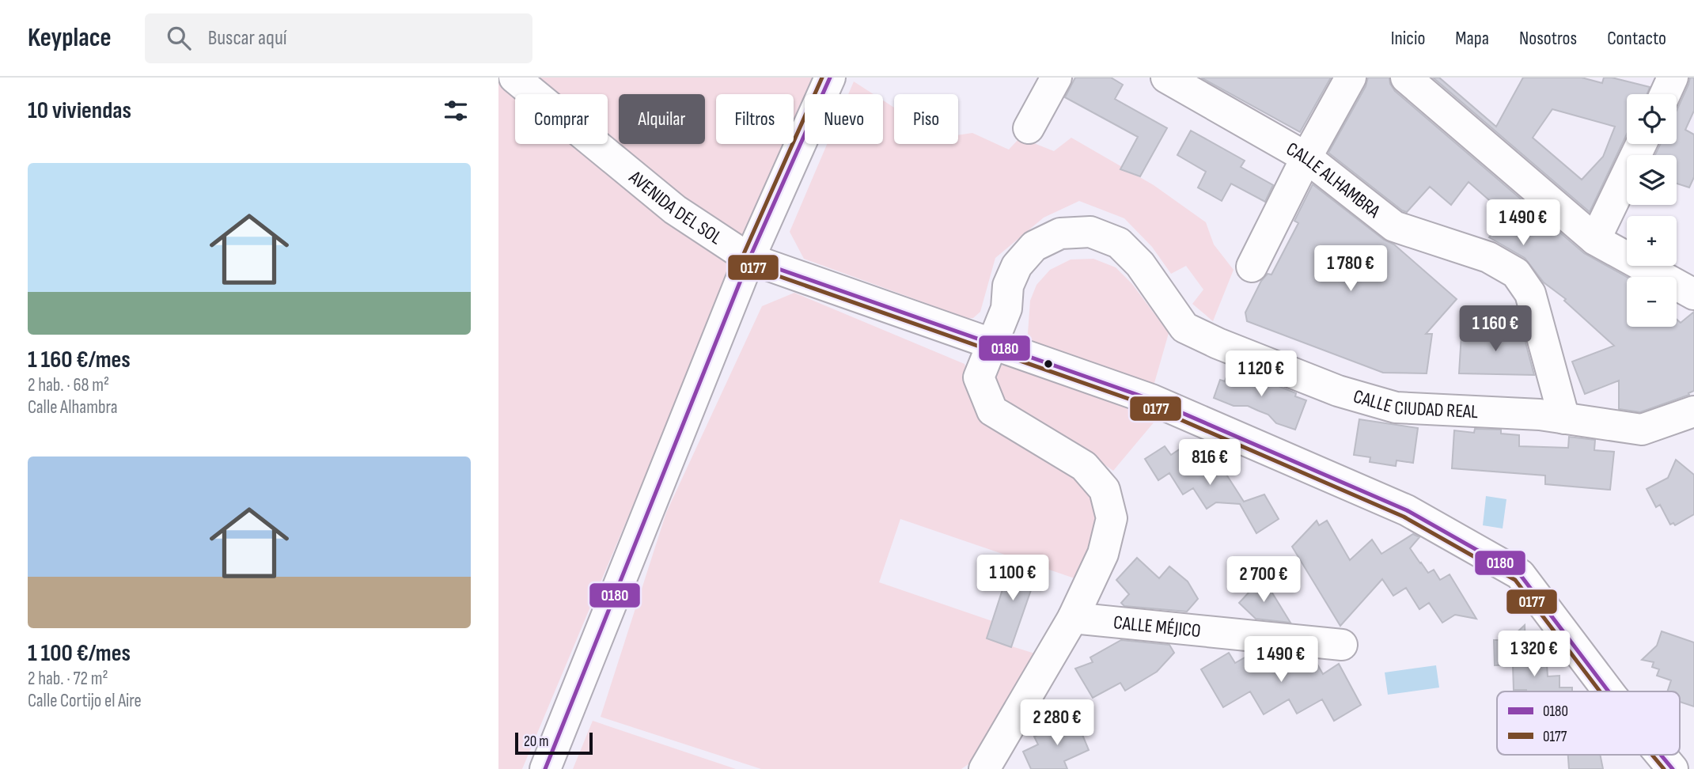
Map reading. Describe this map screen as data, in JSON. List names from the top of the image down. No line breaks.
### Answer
{"streets":{"street":["CALLE ALHAMBRA","AVENIDA DEL SOL","CALLE CIUDAD REAL","CALLE MÉJICO"]},"crossings":[["CALLE ALHAMBRA","CALLE CIUDAD REAL"],["AVENIDA DEL SOL","CALLE CIUDAD REAL"],["CALLE CIUDAD REAL","CALLE MÉJICO"]],"lines":["transit line 0180","transit line 0177"],"legend":["0180","0177"],"scale_bar":"20 m","page":{"header":"Keyplace","search":"Buscar aquí","nav":["Inicio","Mapa","Nosotros","Contacto"],"heading":"10 viviendas","map_buttons":["+","−"],"chip":["Comprar","Alquilar","Filtros","Nuevo","Piso"],"list":[{"name":"1 160 €/mes","note":"2 hab. · 68 m² · Calle Alhambra"},{"name":"1 100 €/mes","note":"2 hab. · 72 m² · Calle Cortijo el Aire"}],"price":["1 490 €","1 780 €","1 160 €","1 120 €","816 €","1 100 €","2 700 €","1 320 €","1 490 €","2 280 €"],"scale":"20 m"}}
